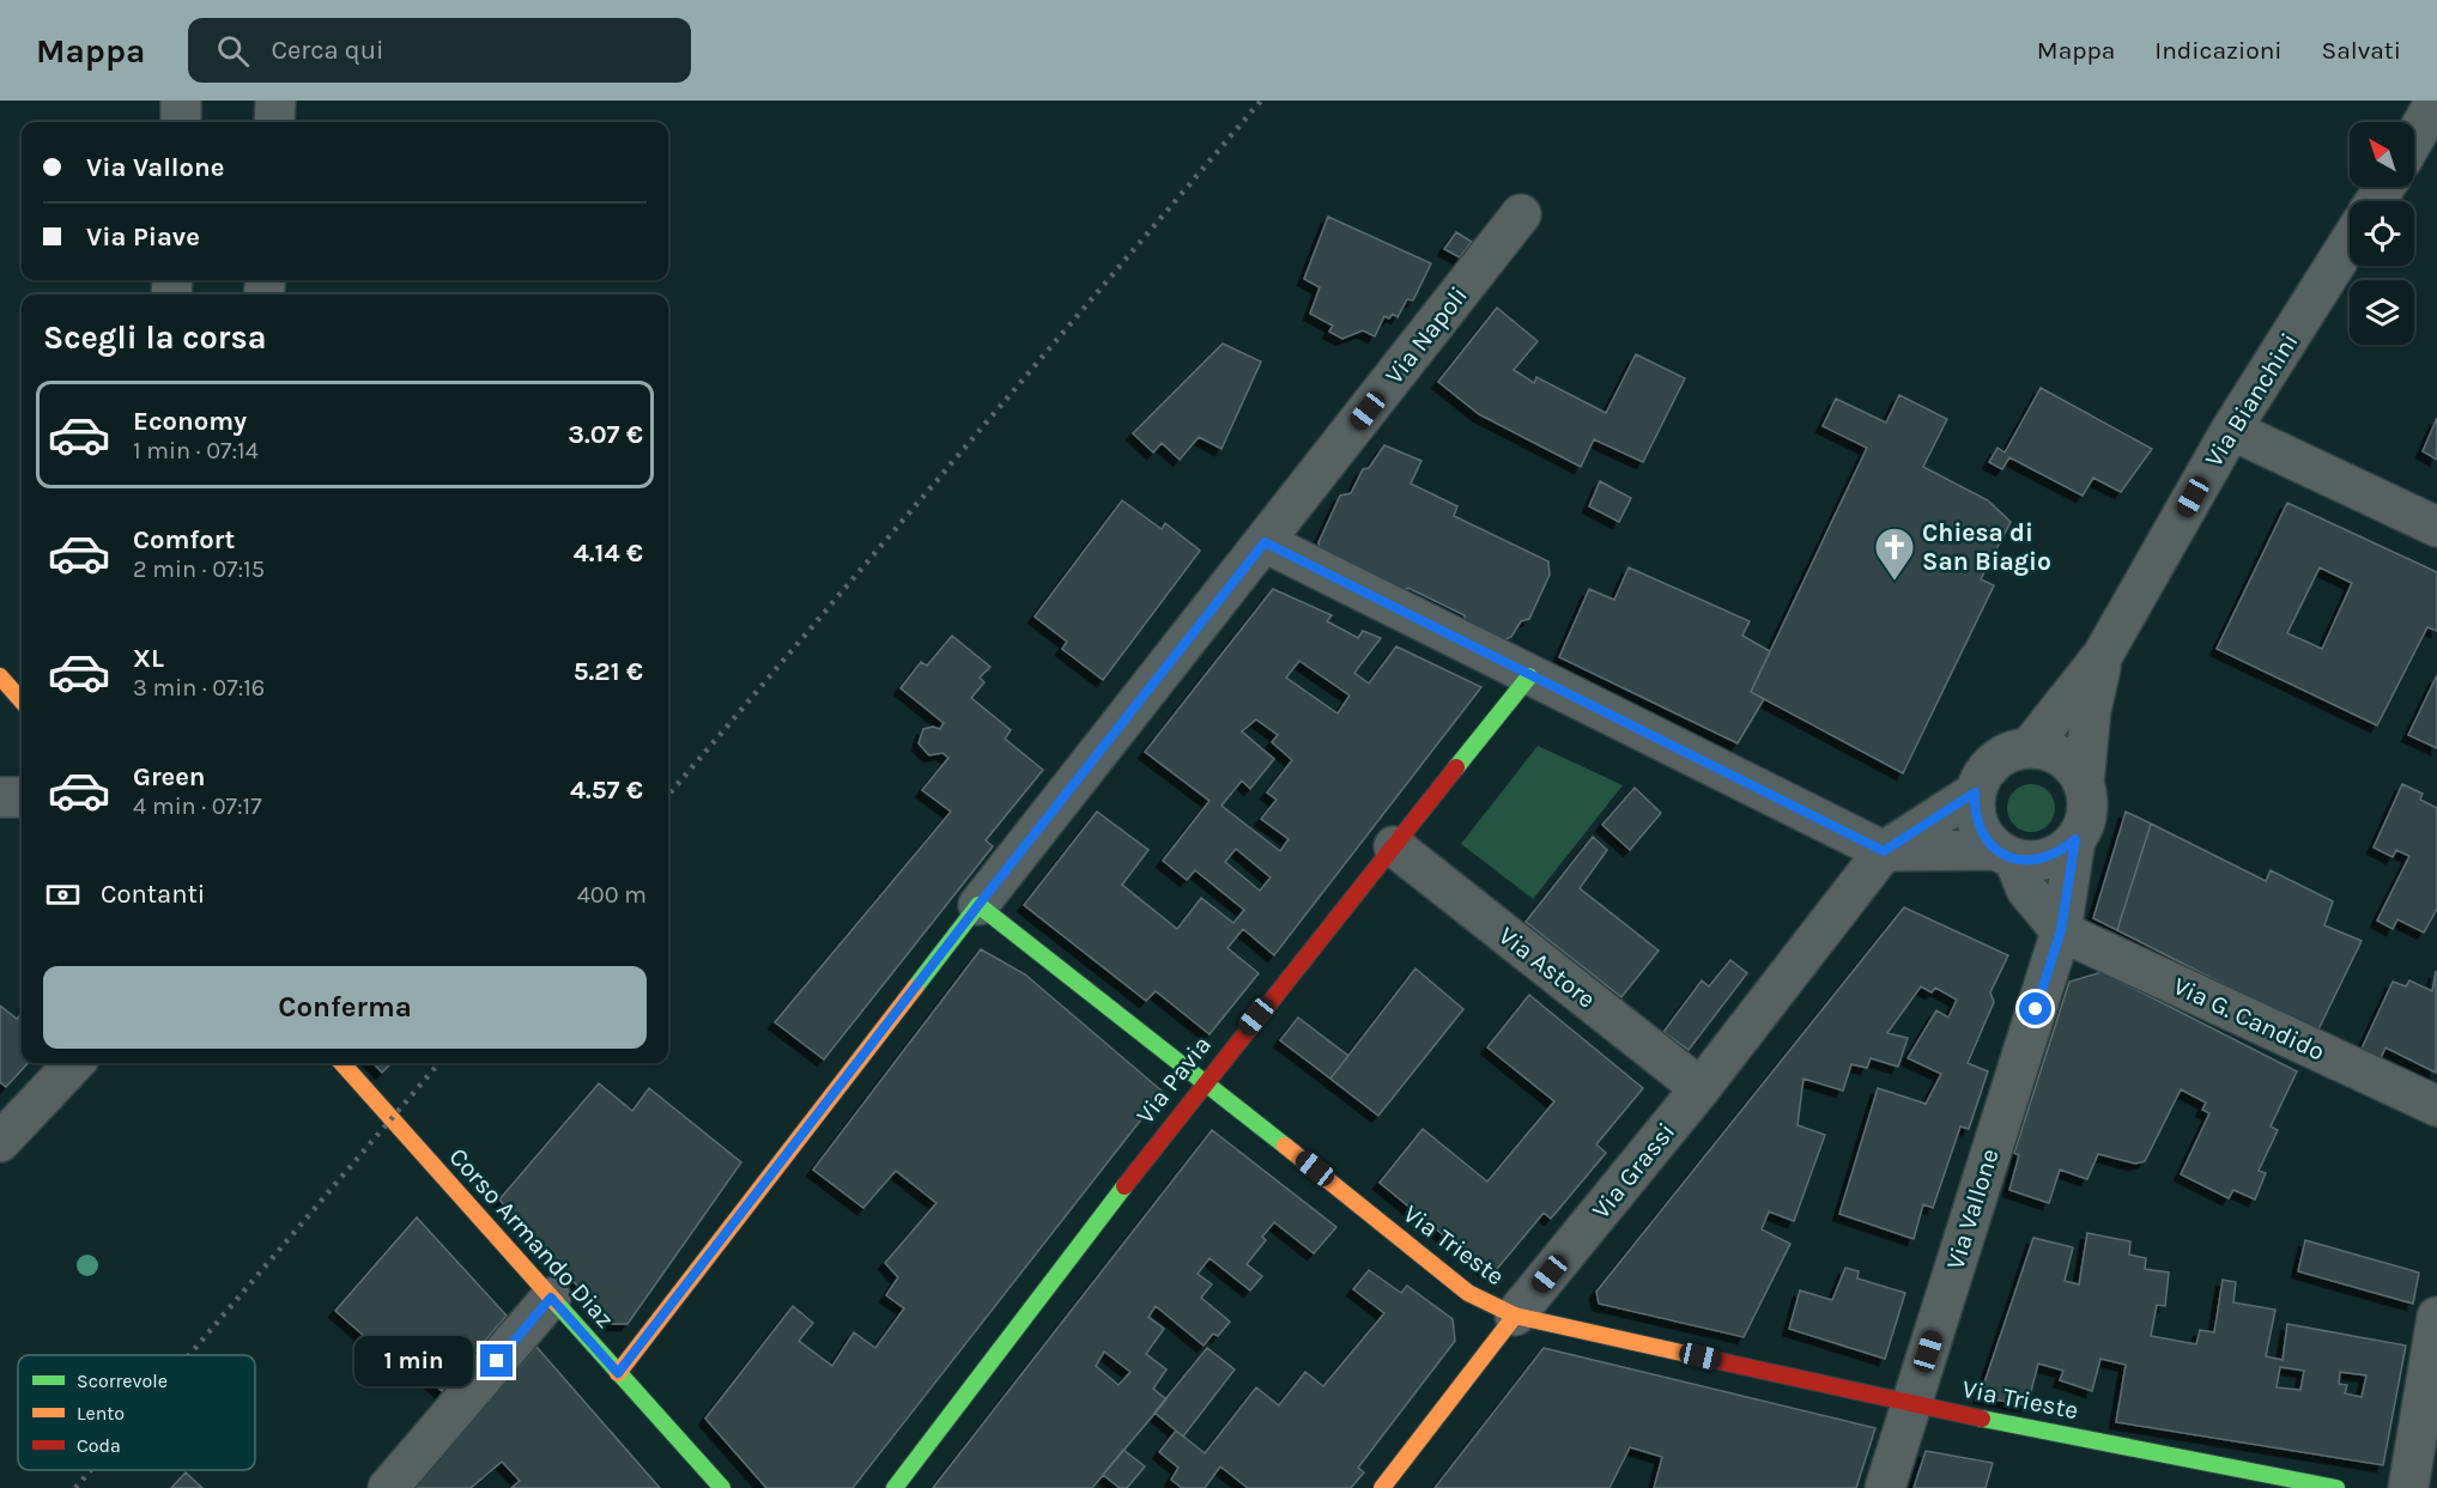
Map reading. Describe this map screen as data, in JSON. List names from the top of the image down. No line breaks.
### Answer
{"streets":{"street":["Via Napoli","Via Bianchini","Via Astore","Via G. Candido","Via Pavia","Via Grassi","Via Vallone","Corso Armando Diaz","Via Trieste"]},"crossings":[["Via Napoli","Corso Armando Diaz"],["Via Napoli","Via Trieste"],["Via Astore","Via Pavia"],["Via Astore","Via Grassi"],["Via G. Candido","Via Vallone"],["Via Pavia","Via Trieste"],["Via Grassi","Via Vallone"],["Via Grassi","Via Trieste"],["Via Vallone","Via Trieste"]],"places":{"church":["Chiesa di San Biagio"]},"legend":["Scorrevole","Lento","Coda"],"north":"top left","page":{"header":"Mappa","search":"Cerca qui","nav":["Mappa","Indicazioni","Salvati"],"banner":["Via Vallone","Via Piave"],"heading":"Scegli la corsa","list":[{"name":"Economy","note":"1 min · 07:14","value":"3.07 €"},{"name":"Comfort","note":"2 min · 07:15","value":"4.14 €"},{"name":"XL","note":"3 min · 07:16","value":"5.21 €"},{"name":"Green","note":"4 min · 07:17","value":"4.57 €"}],"pay":["Contanti","400 m"],"buttons":"Conferma","bubble":"1 min"}}
